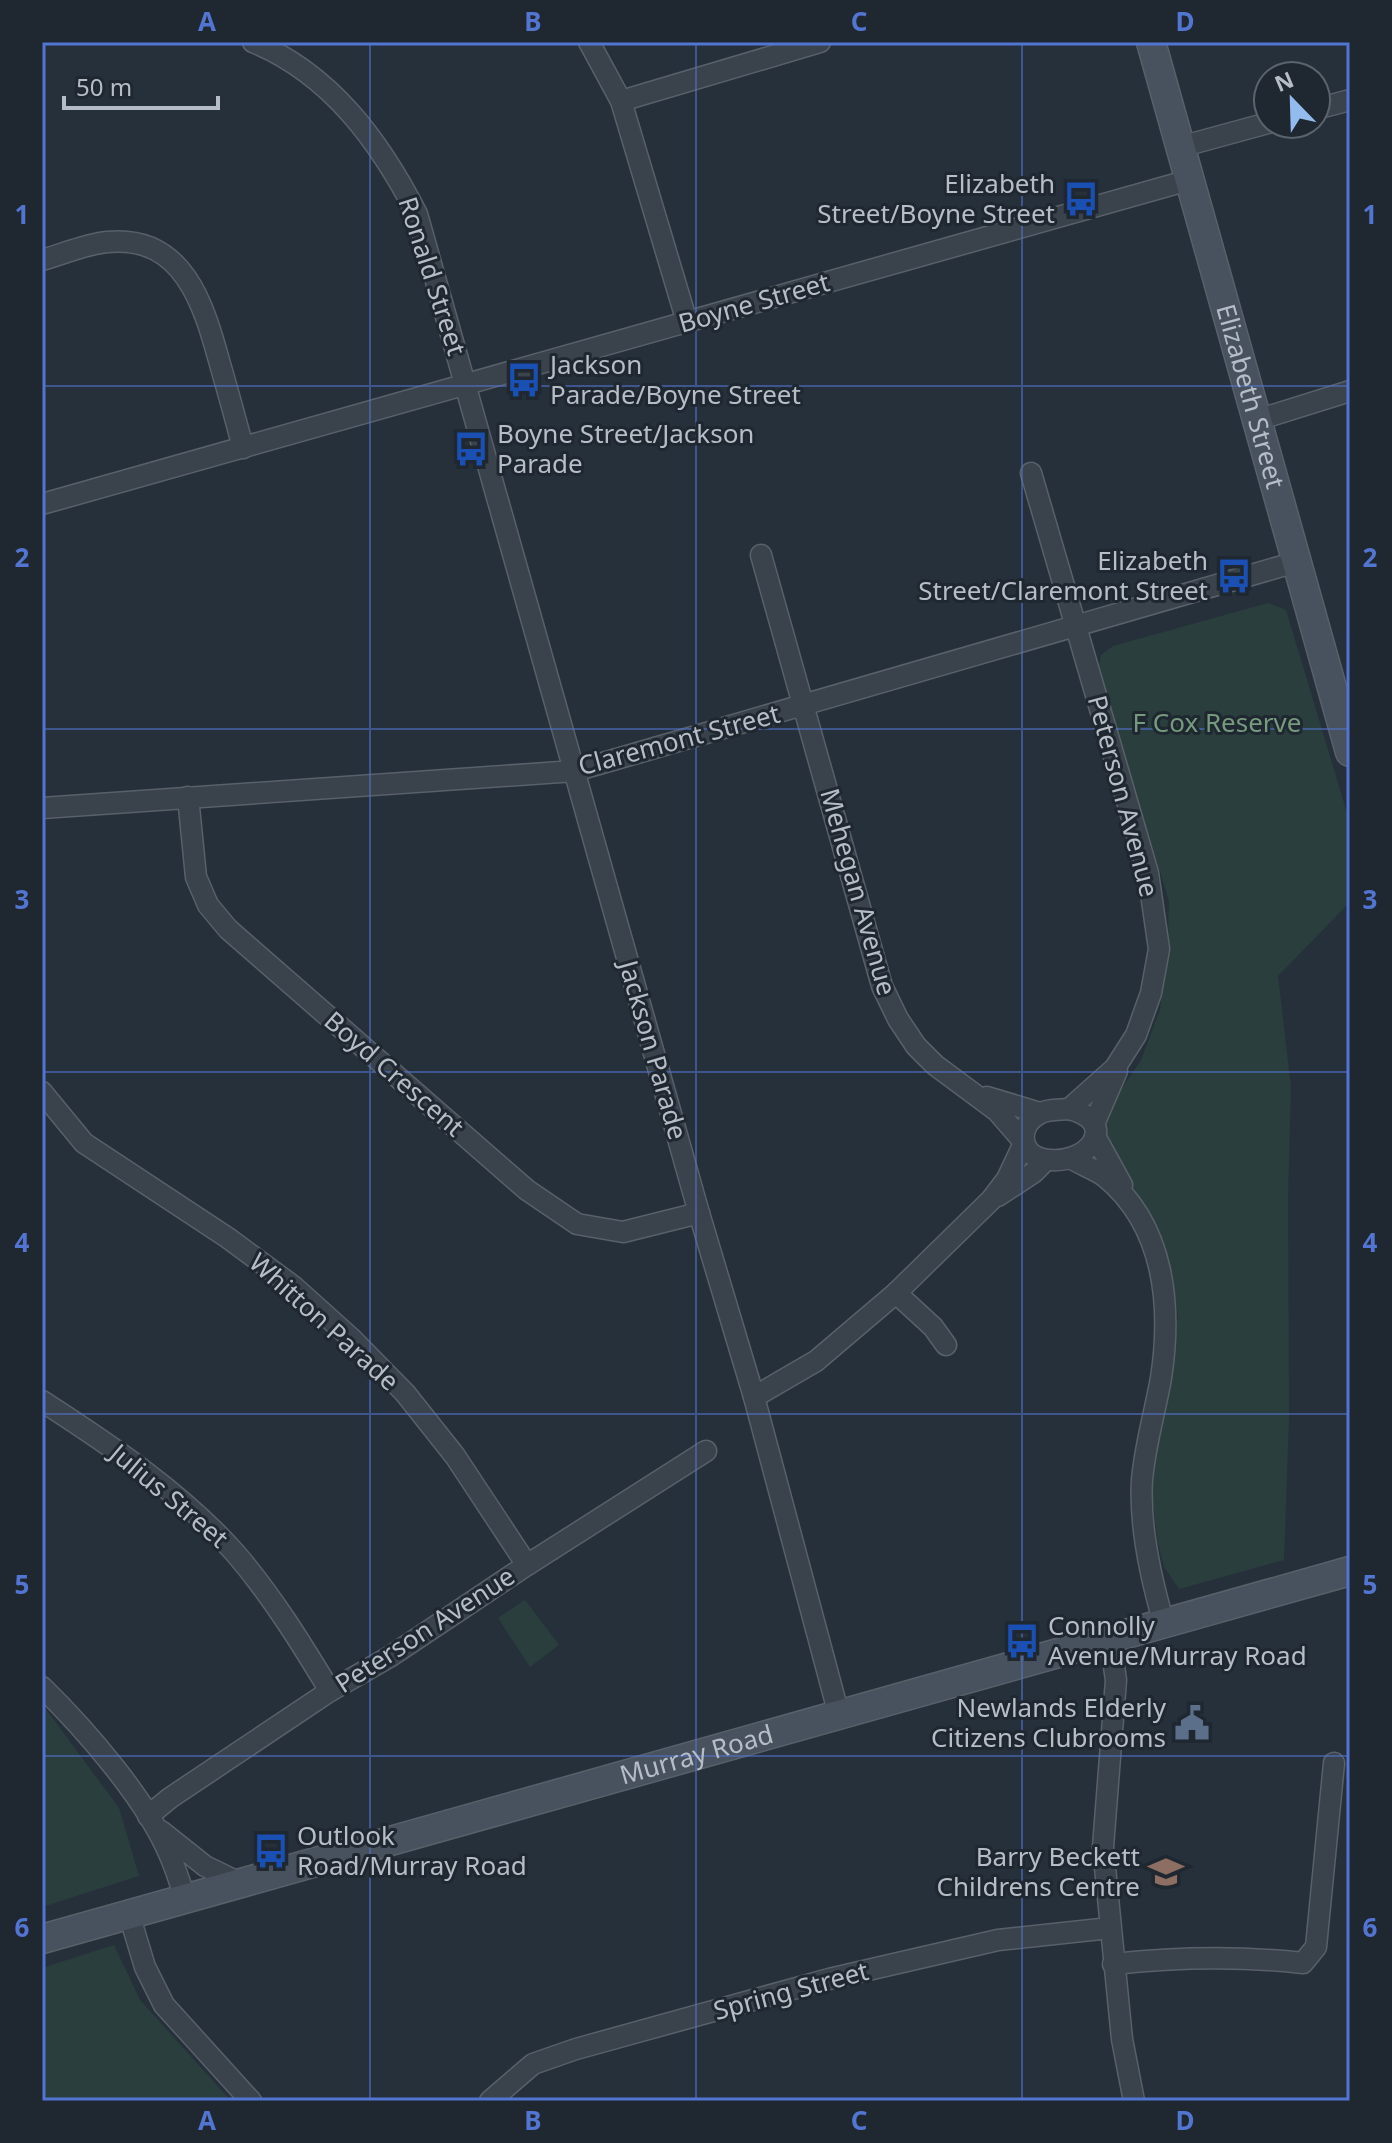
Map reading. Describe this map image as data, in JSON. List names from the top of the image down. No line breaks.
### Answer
{"streets":{"main road":["Elizabeth Street","Murray Road"],"street":["Ronald Street","Boyne Street","Claremont Street","Peterson Avenue","Mehegan Avenue","Jackson Parade","Boyd Crescent","Whitton Parade","Julius Street","Spring Street"]},"crossings":[["Ronald Street","Boyne Street"],["Ronald Street","Jackson Parade"],["Boyne Street","Elizabeth Street"],["Boyne Street","Jackson Parade"],["Elizabeth Street","Claremont Street"],["Claremont Street","Peterson Avenue"],["Claremont Street","Mehegan Avenue"],["Claremont Street","Jackson Parade"],["Claremont Street","Boyd Crescent"],["Peterson Avenue","Mehegan Avenue"],["Peterson Avenue","Whitton Parade"],["Peterson Avenue","Julius Street"],["Jackson Parade","Boyd Crescent"],["Jackson Parade","Murray Road"]],"parks":["F Cox Reserve"],"places":{"bus stop":["Elizabeth Street/Boyne Street","Jackson Parade/Boyne Street","Boyne Street/Jackson Parade","Elizabeth Street/Claremont Street","Connolly Avenue/Murray Road","Outlook Road/Murray Road"],"public building":["Newlands Elderly Citizens Clubrooms"],"school or university":["Barry Beckett Childrens Centre"]},"scale_bar":"50 m","north":"top left","grid":{"columns":["A","B","C","D"],"rows":["1","2","3","4","5","6"]}}
